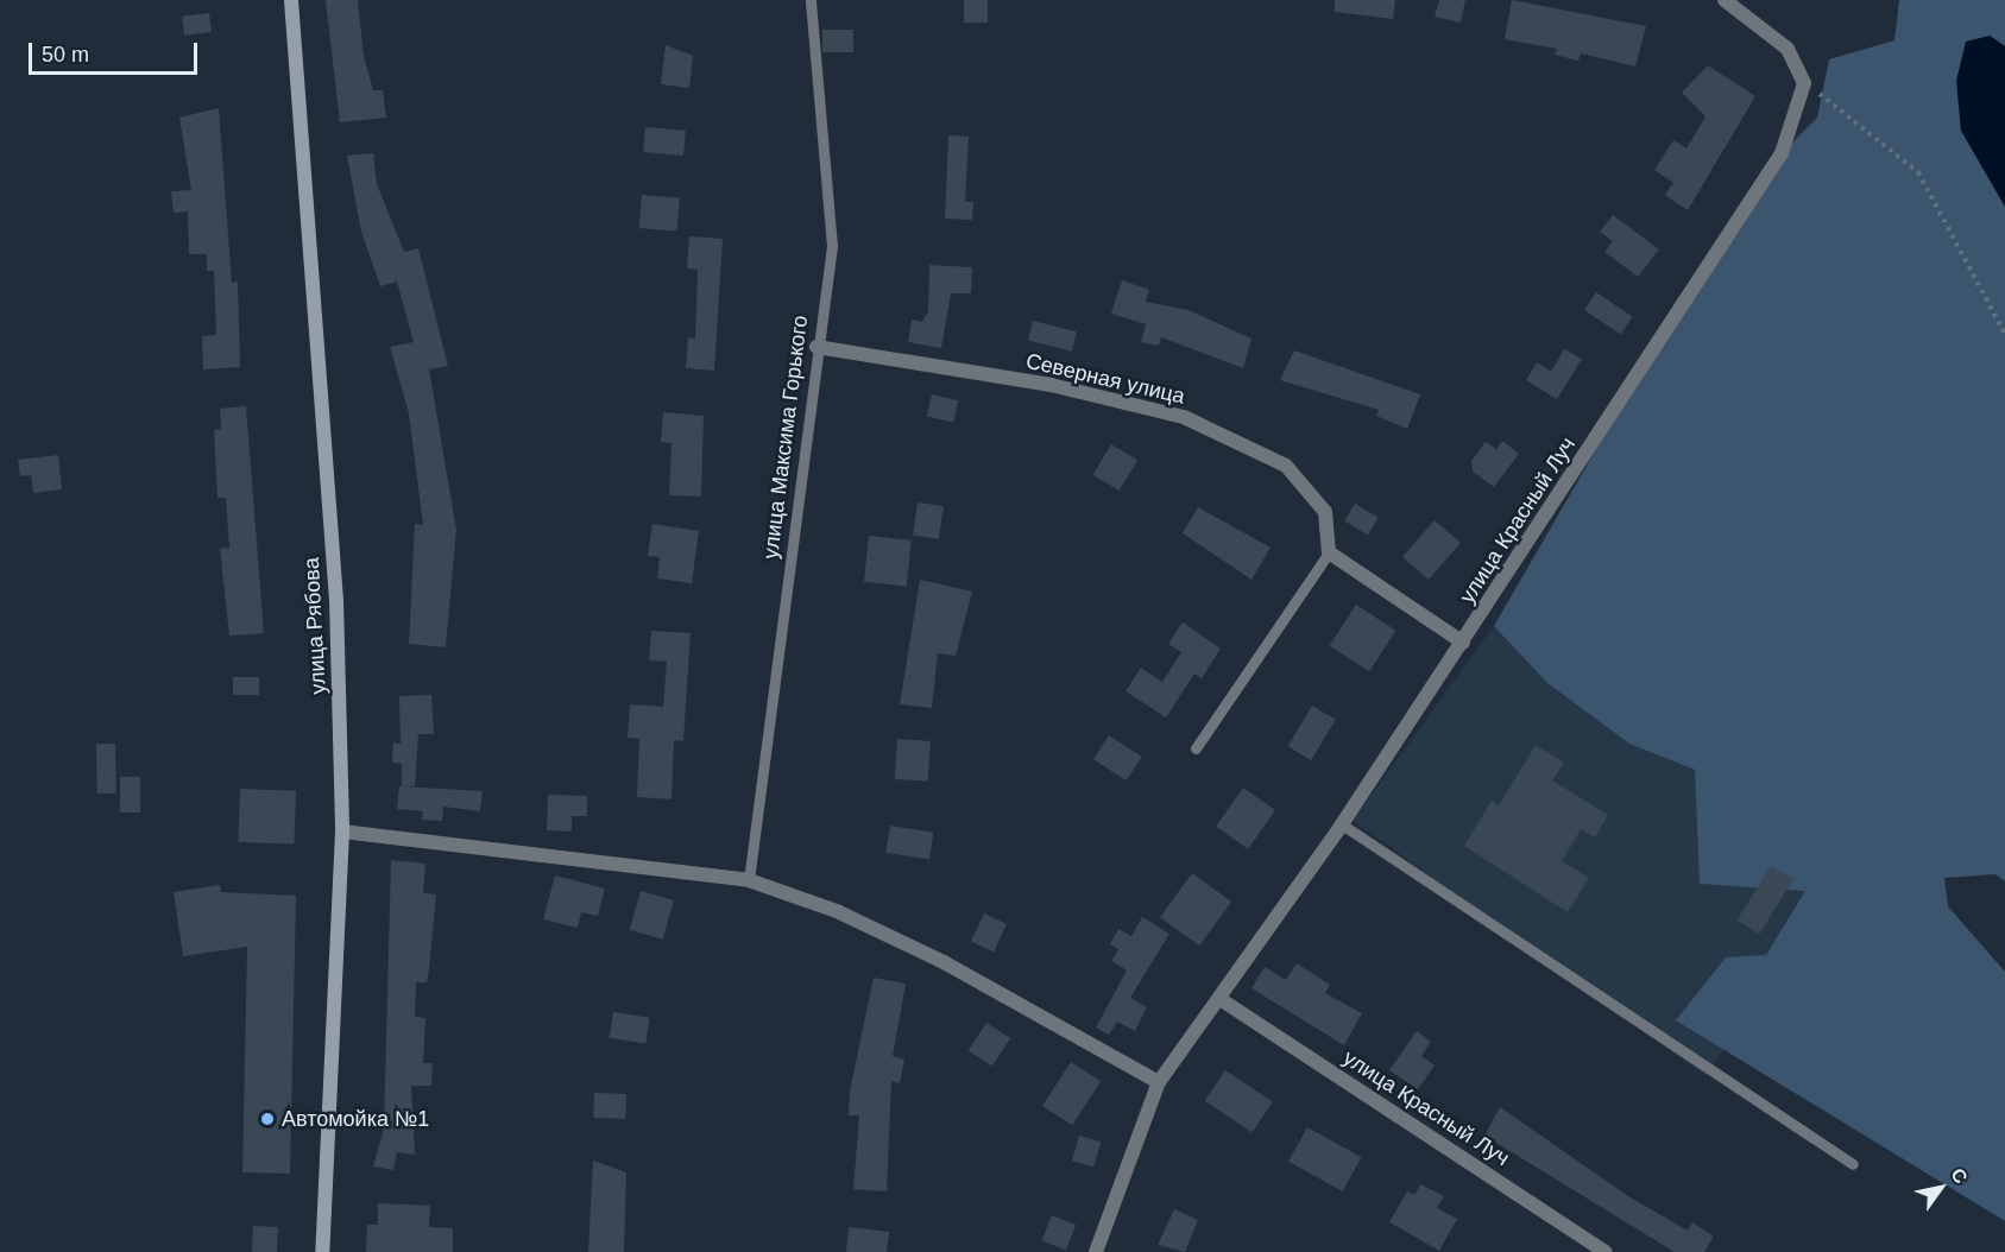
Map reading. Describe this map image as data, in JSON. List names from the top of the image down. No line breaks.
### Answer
{"streets":{"street":["Северная улица","улица Красный Луч","улица Рябова"],"lane":["улица Максима Горького"]},"crossings":[["Северная улица","улица Максима Горького"]],"places":["Автомойка №1"],"scale_bar":"50 m","north":"top right"}
